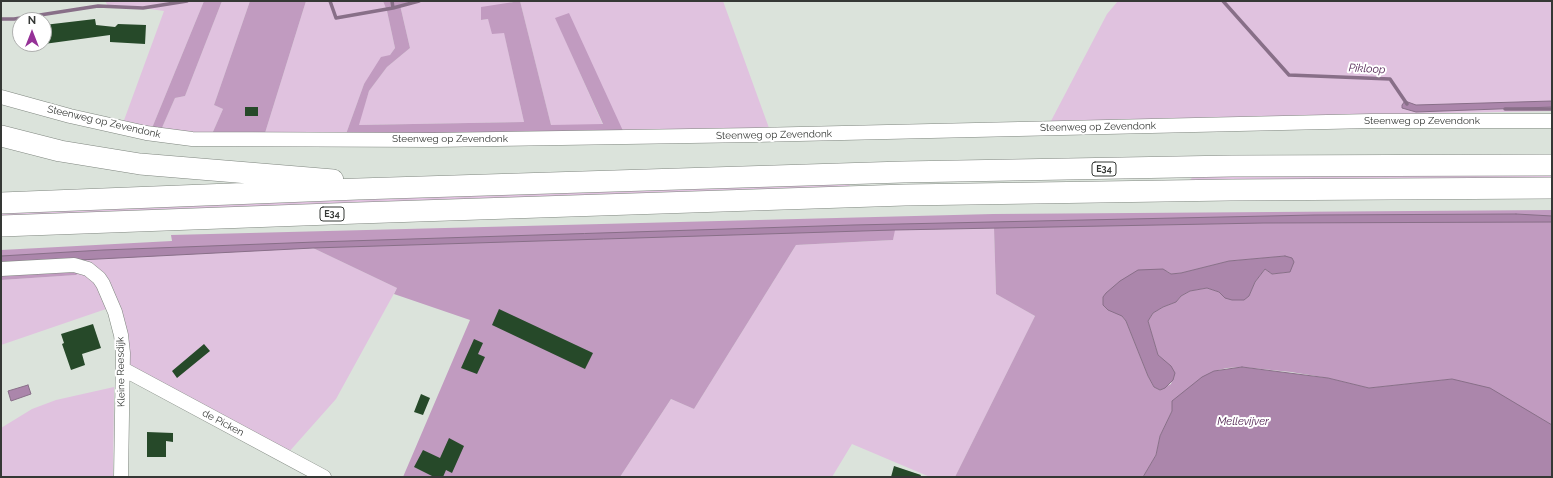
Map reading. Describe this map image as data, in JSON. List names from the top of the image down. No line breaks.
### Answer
{"streets":{"highway":["E34"],"street":["Steenweg op Zevendonk","Kleine Reesdijk","de Picken"]},"crossings":[["Kleine Reesdijk","de Picken"]],"water":["Pikloop","Mellevijver"],"north":"top"}
